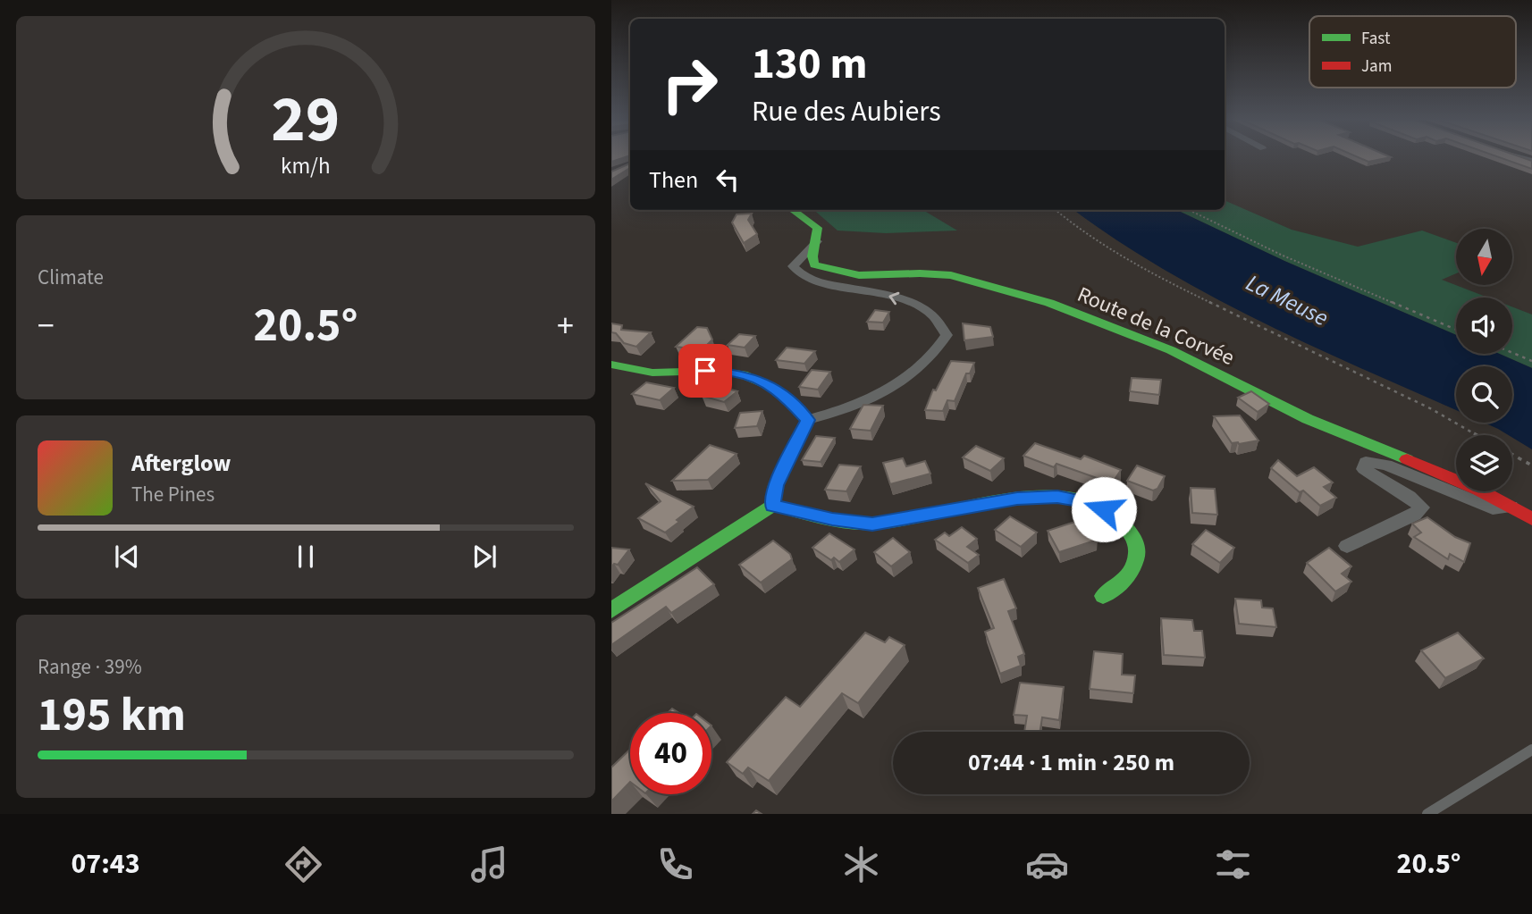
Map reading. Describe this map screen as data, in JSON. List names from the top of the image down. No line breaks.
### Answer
{"streets":{"street":["Route de la Corvée"]},"water":["La Meuse"],"legend":["Fast","Jam"],"north":"bottom","page":{"turn":["130 m","Rue des Aubiers"],"then":"Then","tile":["Climate",["Range · 39%","195 km"]],"heat":["−","20.5°","+"],"song":["Afterglow","The Pines"],"limit":"40","trip":"07:44 · 1 min · 250 m","tabs":["07:43","20.5°"],"gauge":["29","km/h"]}}
